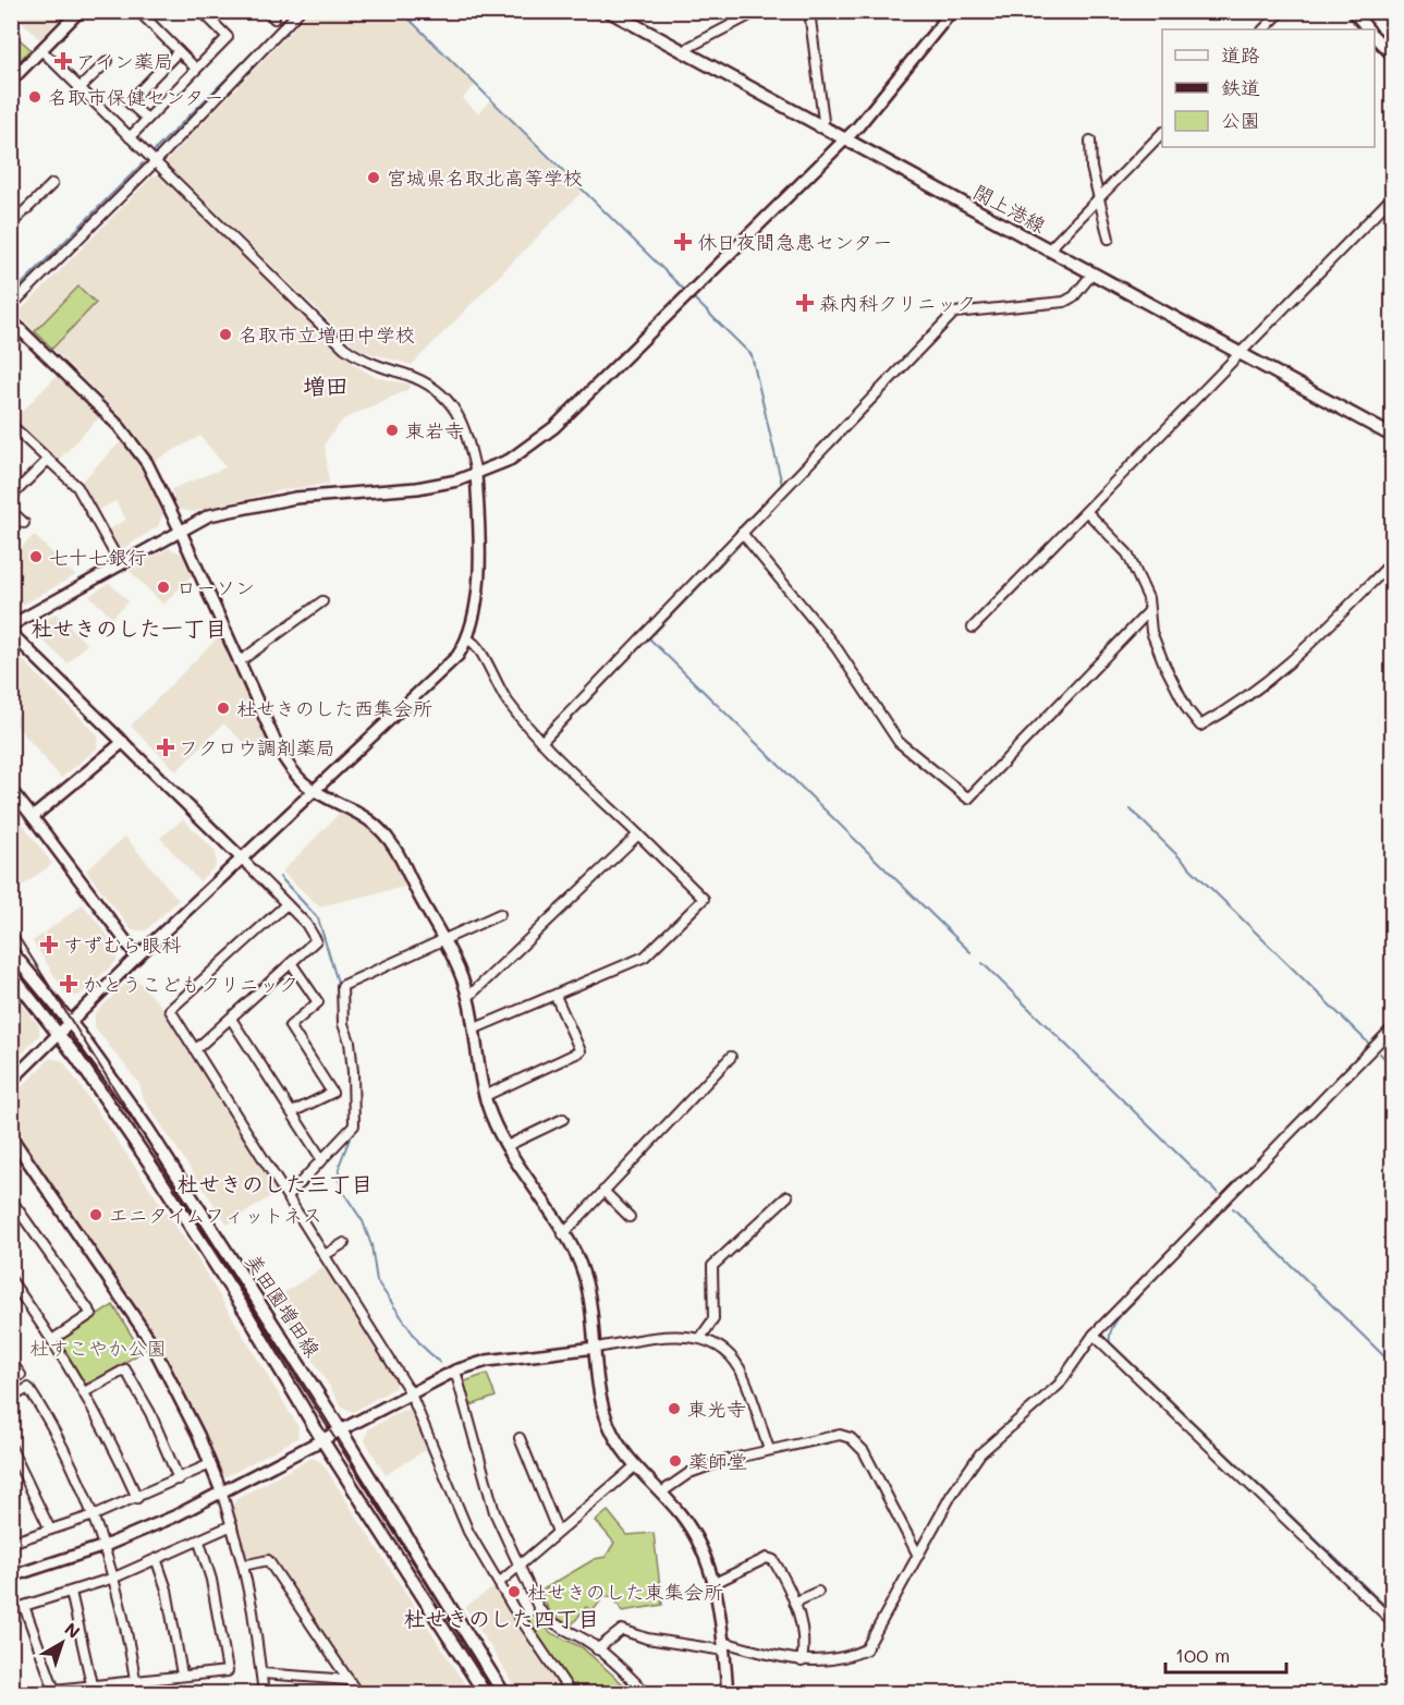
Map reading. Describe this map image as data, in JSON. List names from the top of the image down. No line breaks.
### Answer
{"streets":{"main road":["閖上港線","美田園増田線"]},"districts":["増田","杜せきのした一丁目","杜せきのした三丁目","杜せきのした四丁目"],"parks":["杜すこやか公園"],"places":{"health":["アイン薬局","休日夜間急患センター","森内科クリニック","フクロウ調剤薬局","すずむら眼科","かとうこどもクリニック"],"other":["名取市保健センター","宮城県名取北高等学校","名取市立増田中学校","東岩寺","七十七銀行","ローソン","杜せきのした西集会所","エニタイムフィットネス","東光寺","薬師堂","杜せきのした東集会所"]},"legend":["道路","鉄道","公園"],"scale_bar":"100 m","north":"top right"}
